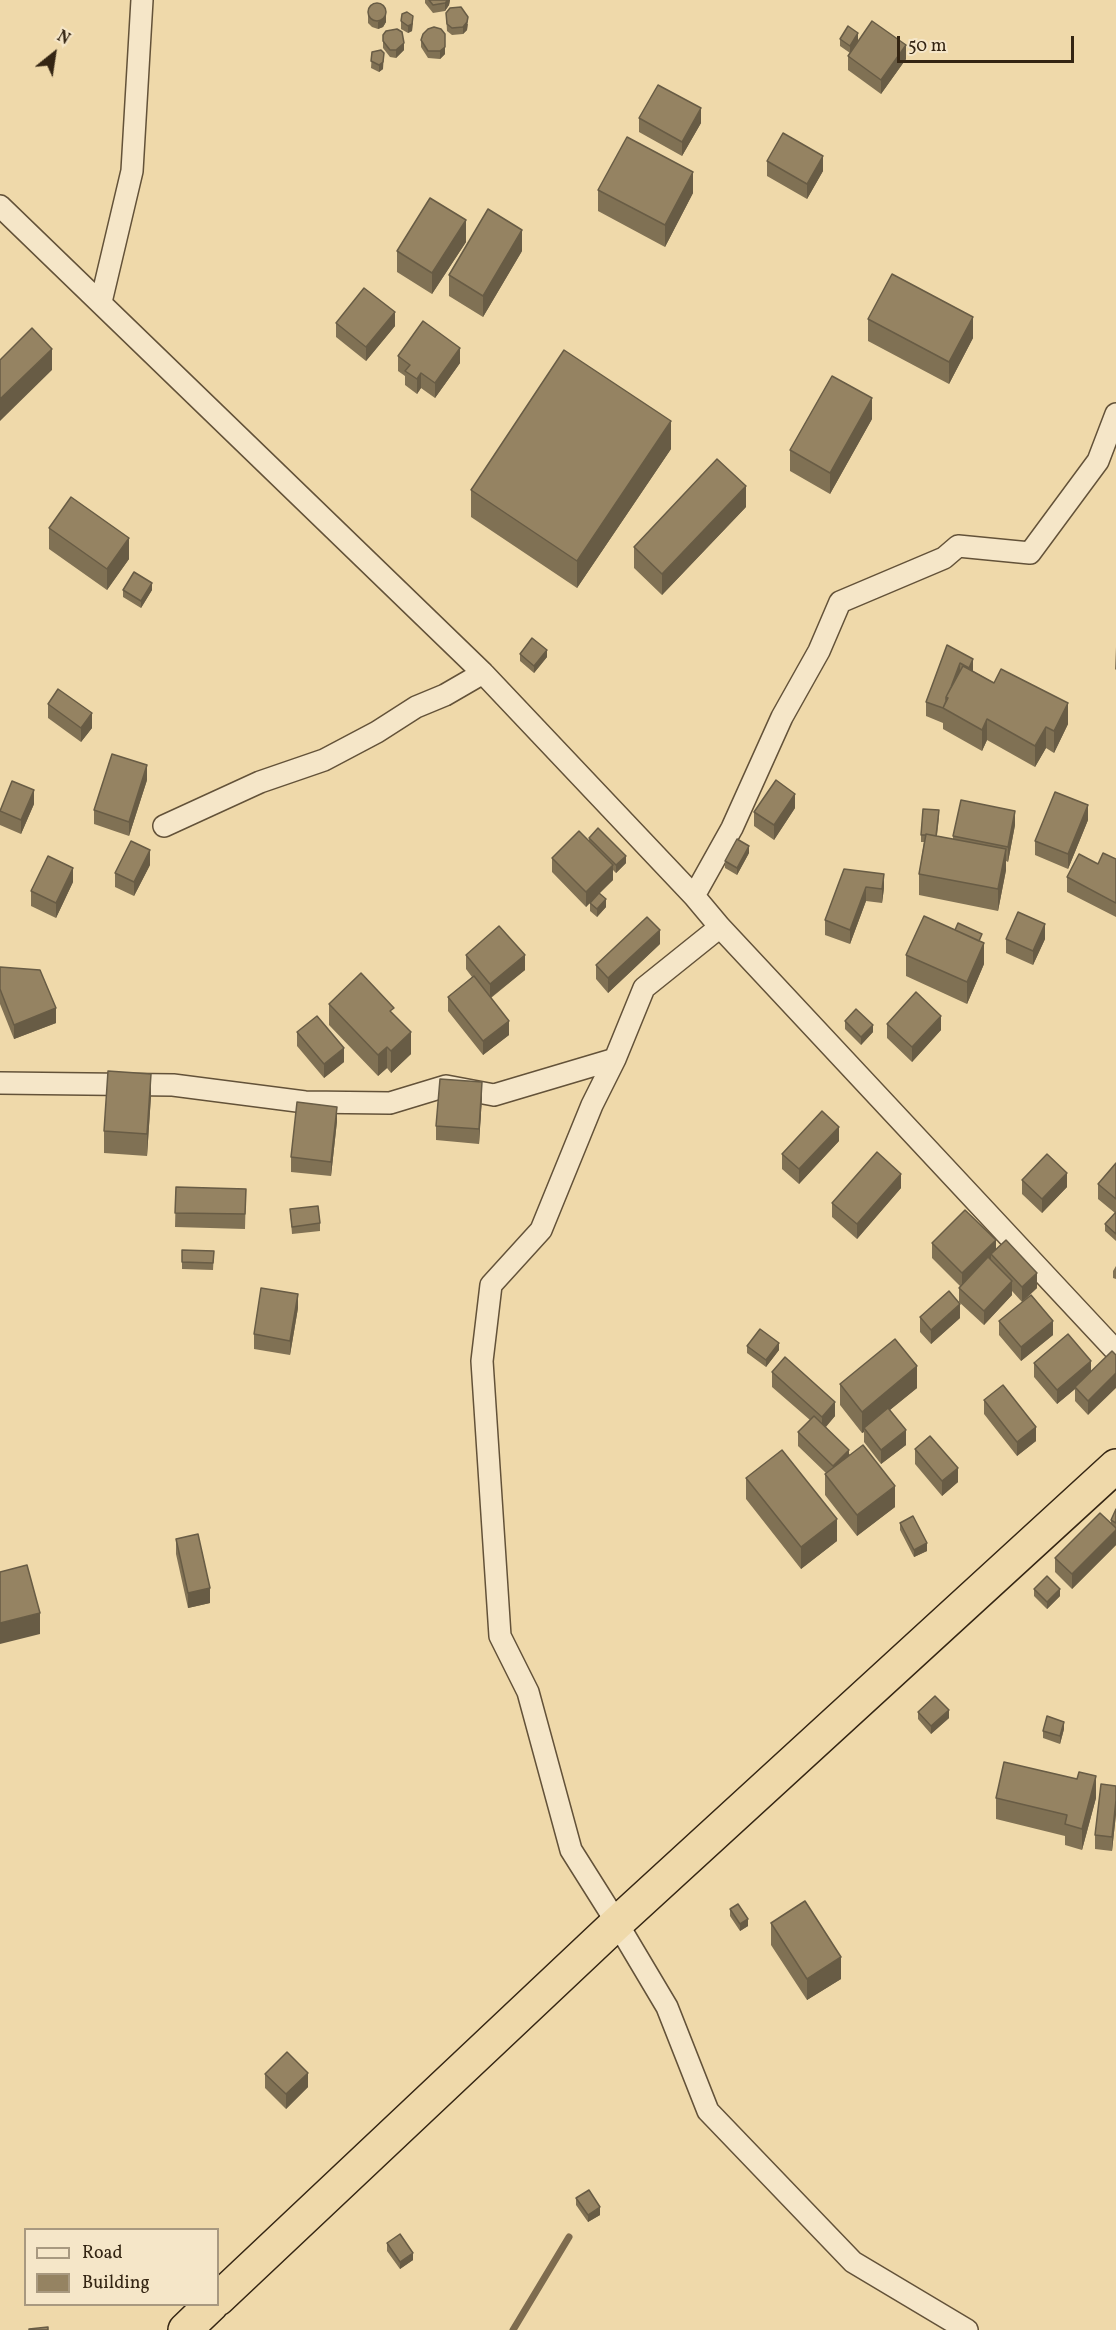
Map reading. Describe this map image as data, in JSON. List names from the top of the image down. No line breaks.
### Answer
{"legend":["Road","Building"],"scale_bar":"50 m","north":"top right"}
